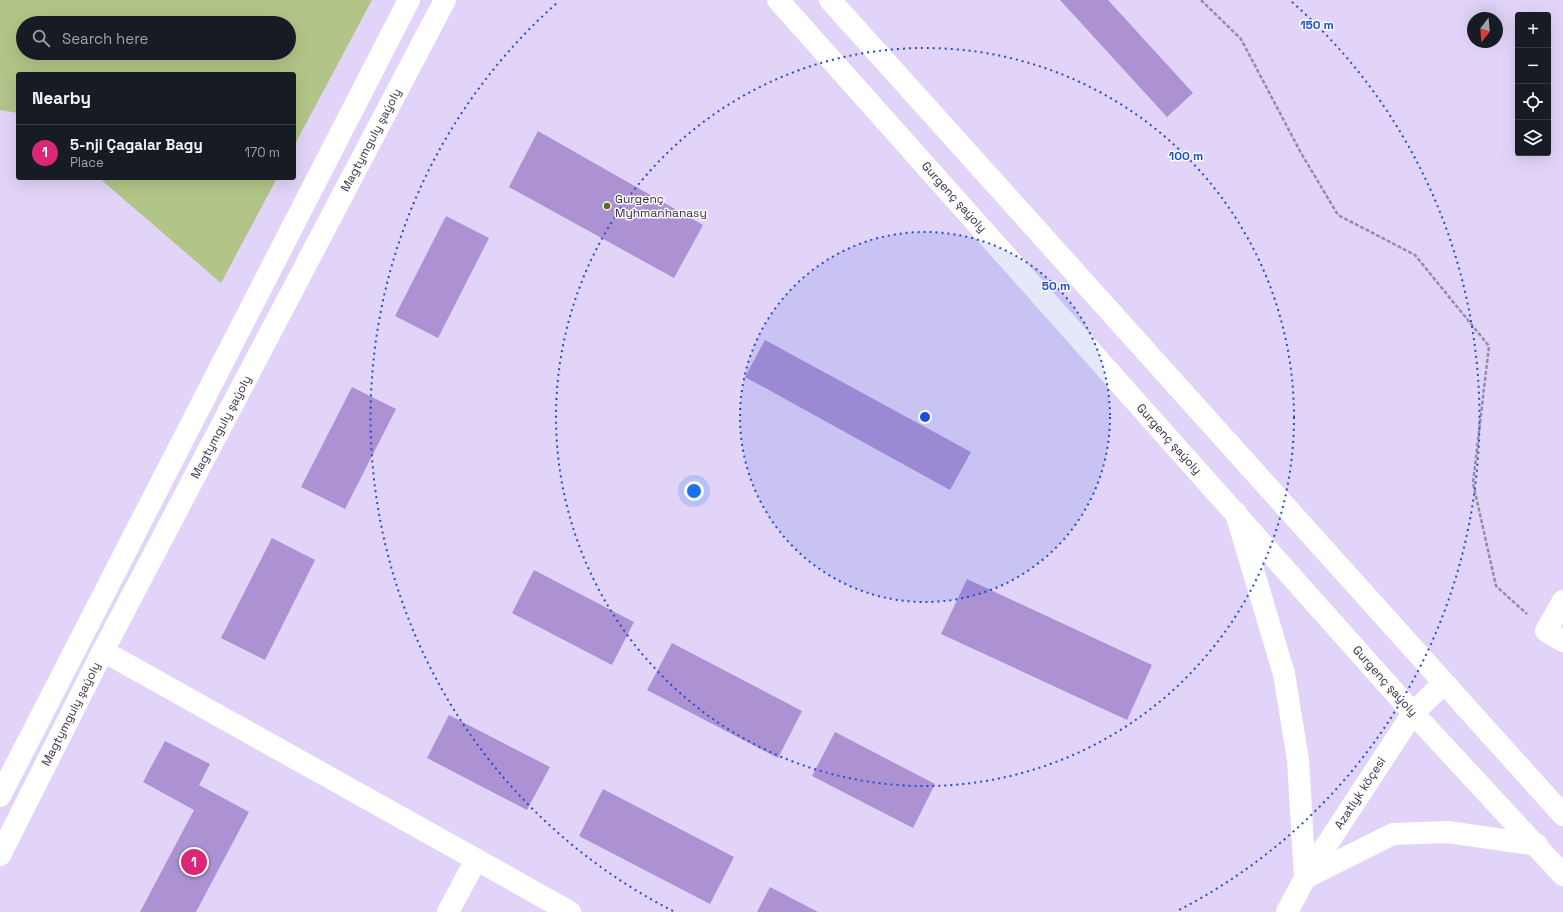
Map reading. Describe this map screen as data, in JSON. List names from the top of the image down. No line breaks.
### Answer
{"streets":{"main road":["Magtymguly şaýoly","Gurgenç şaýoly","Azatlyk köçesi"]},"crossings":[["Gurgenç şaýoly","Azatlyk köçesi"]],"places":["Gurgenç Myhmanhanasy"],"north":"bottom","page":{"map_buttons":["+","−"],"search":"Search here","heading":"Nearby","list":[{"mark":"1","name":"5-nji Çagalar Bagy","note":"Place","value":"170 m"}],"pins":"1"},"rings":["150 m","100 m","50 m"]}
